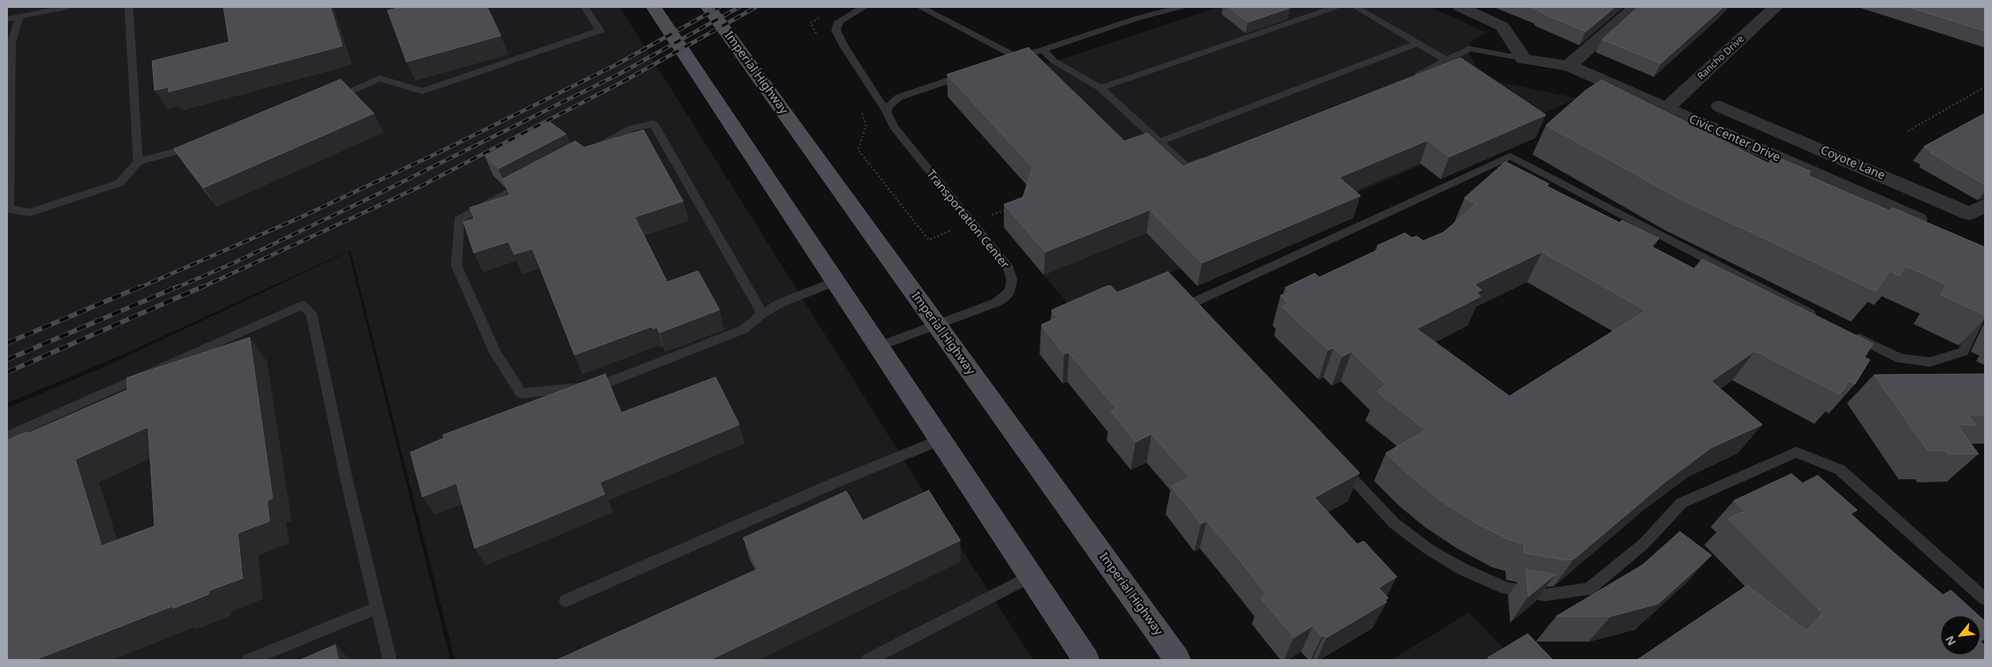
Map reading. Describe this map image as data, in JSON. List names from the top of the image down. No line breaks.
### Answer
{"streets":{"main road":["Imperial Highway"],"street":["Rancho Drive","Civic Center Drive","Coyote Lane"],"lane":["Transportation Center"]},"crossings":[["Rancho Drive","Civic Center Drive"],["Imperial Highway","Transportation Center"]],"north":"bottom left"}
